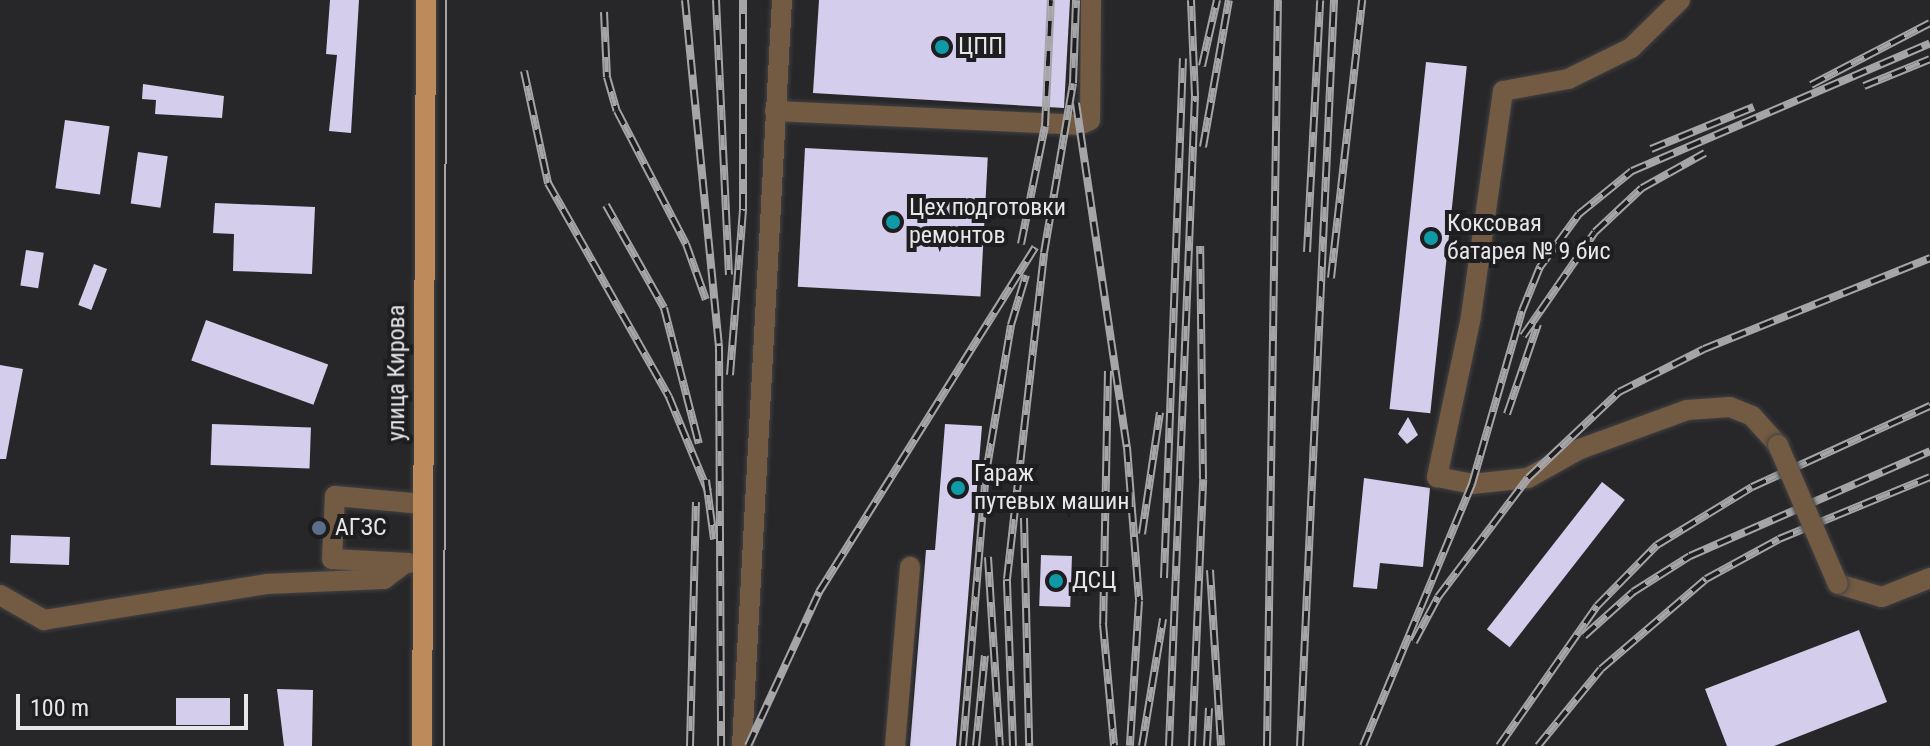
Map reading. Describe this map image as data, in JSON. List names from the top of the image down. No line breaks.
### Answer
{"streets":{"main road":["улица Кирова"]},"places":["ЦПП","Цех подготовки ремонтов","Коксовая батарея № 9 бис","Гараж путевых машин","АГЗС","ДСЦ"],"scale_bar":"100 m"}
